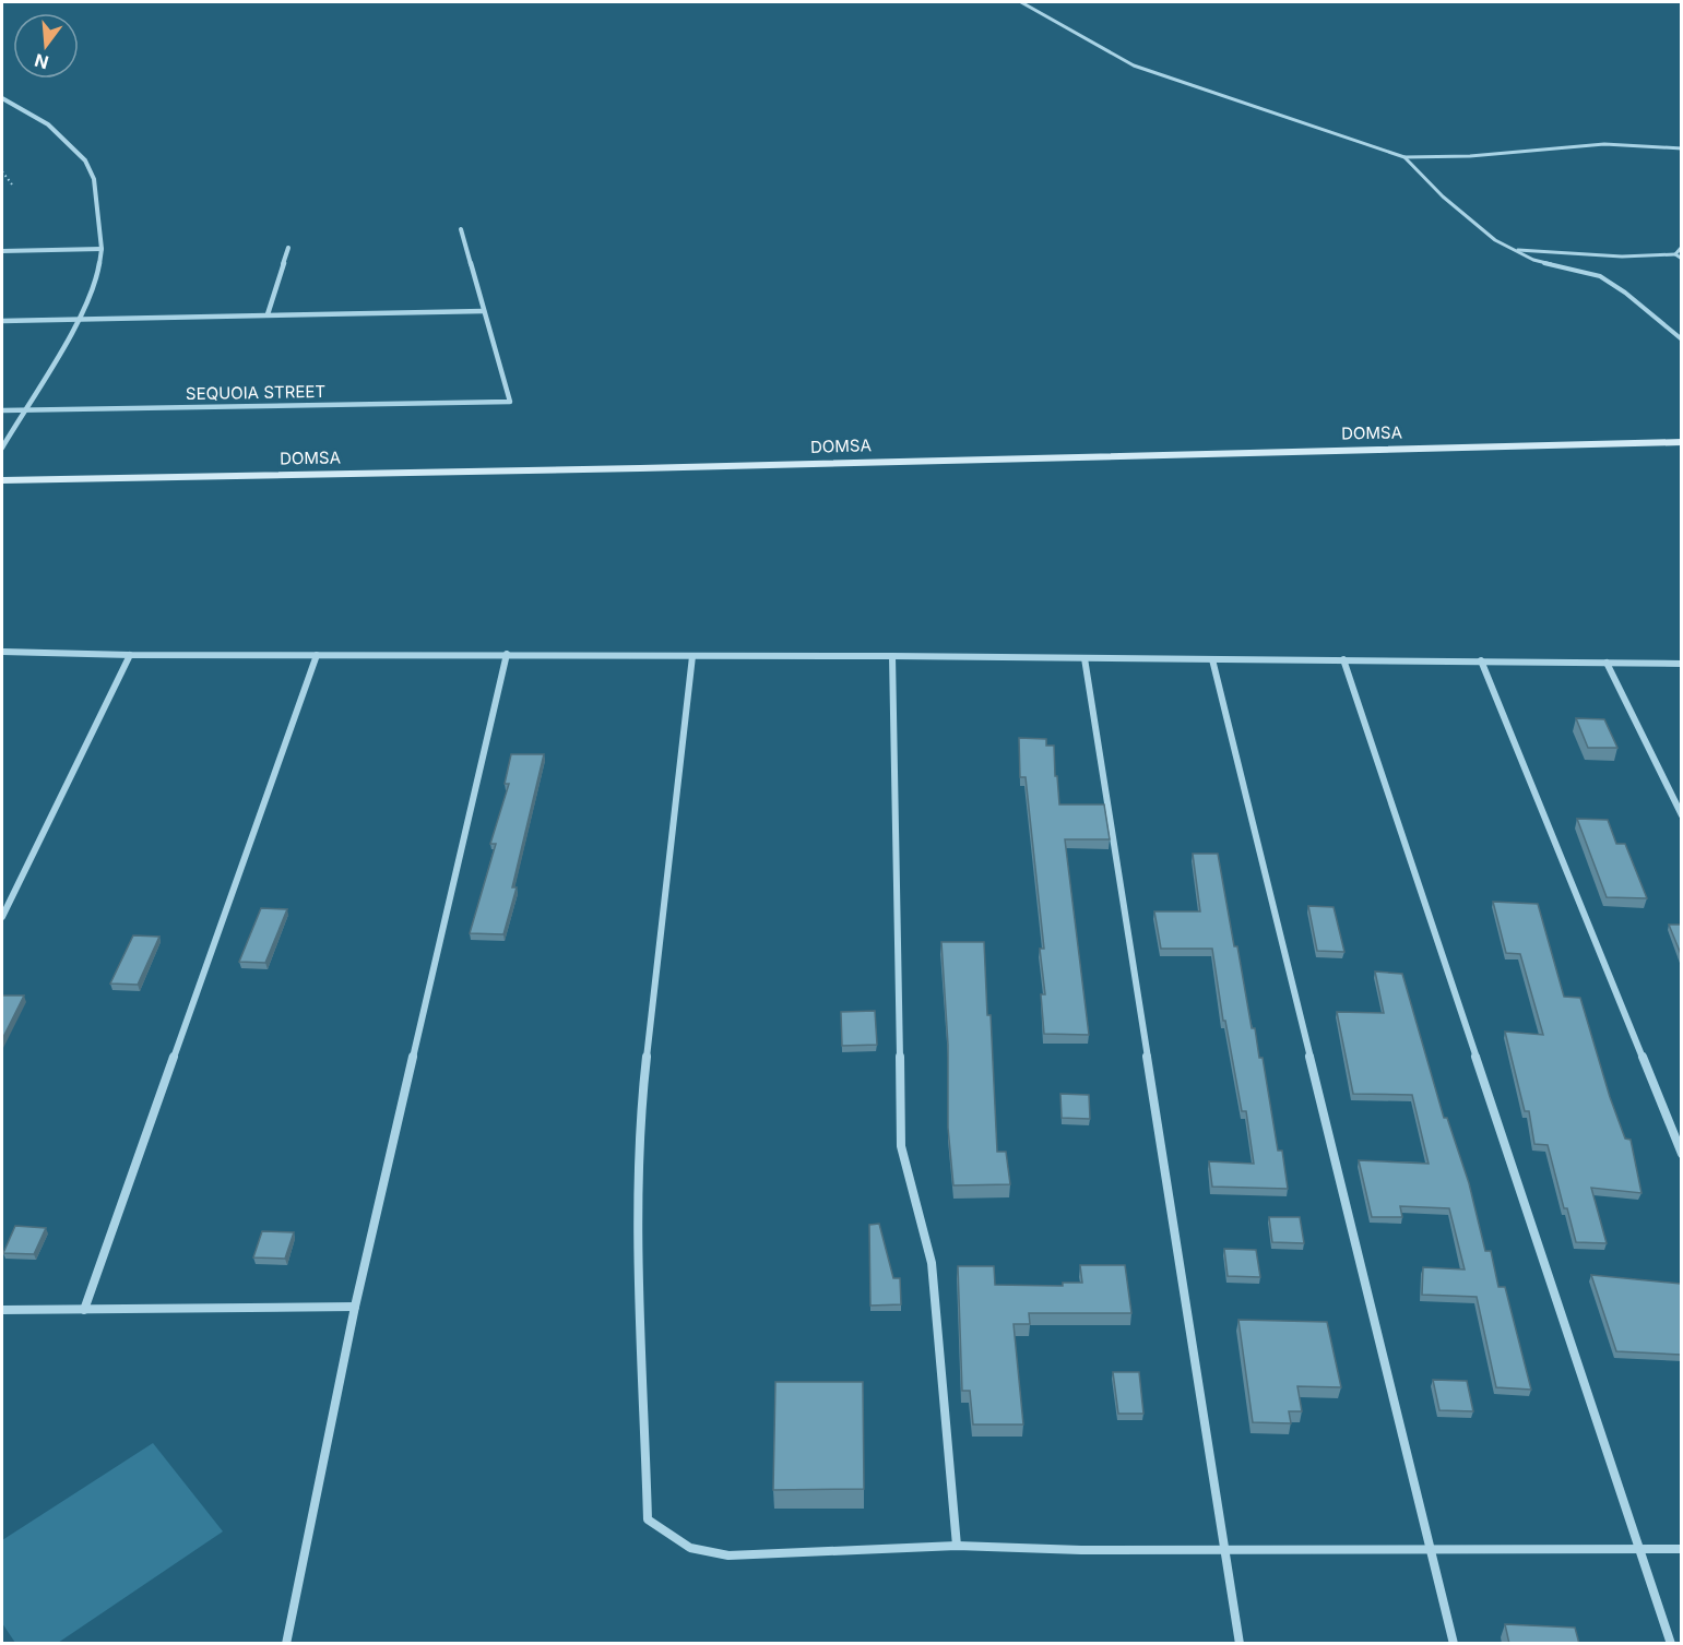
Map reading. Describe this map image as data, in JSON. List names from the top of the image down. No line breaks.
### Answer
{"streets":{"main road":["DOMSA"],"street":["SEQUOIA STREET"]},"north":"bottom"}
